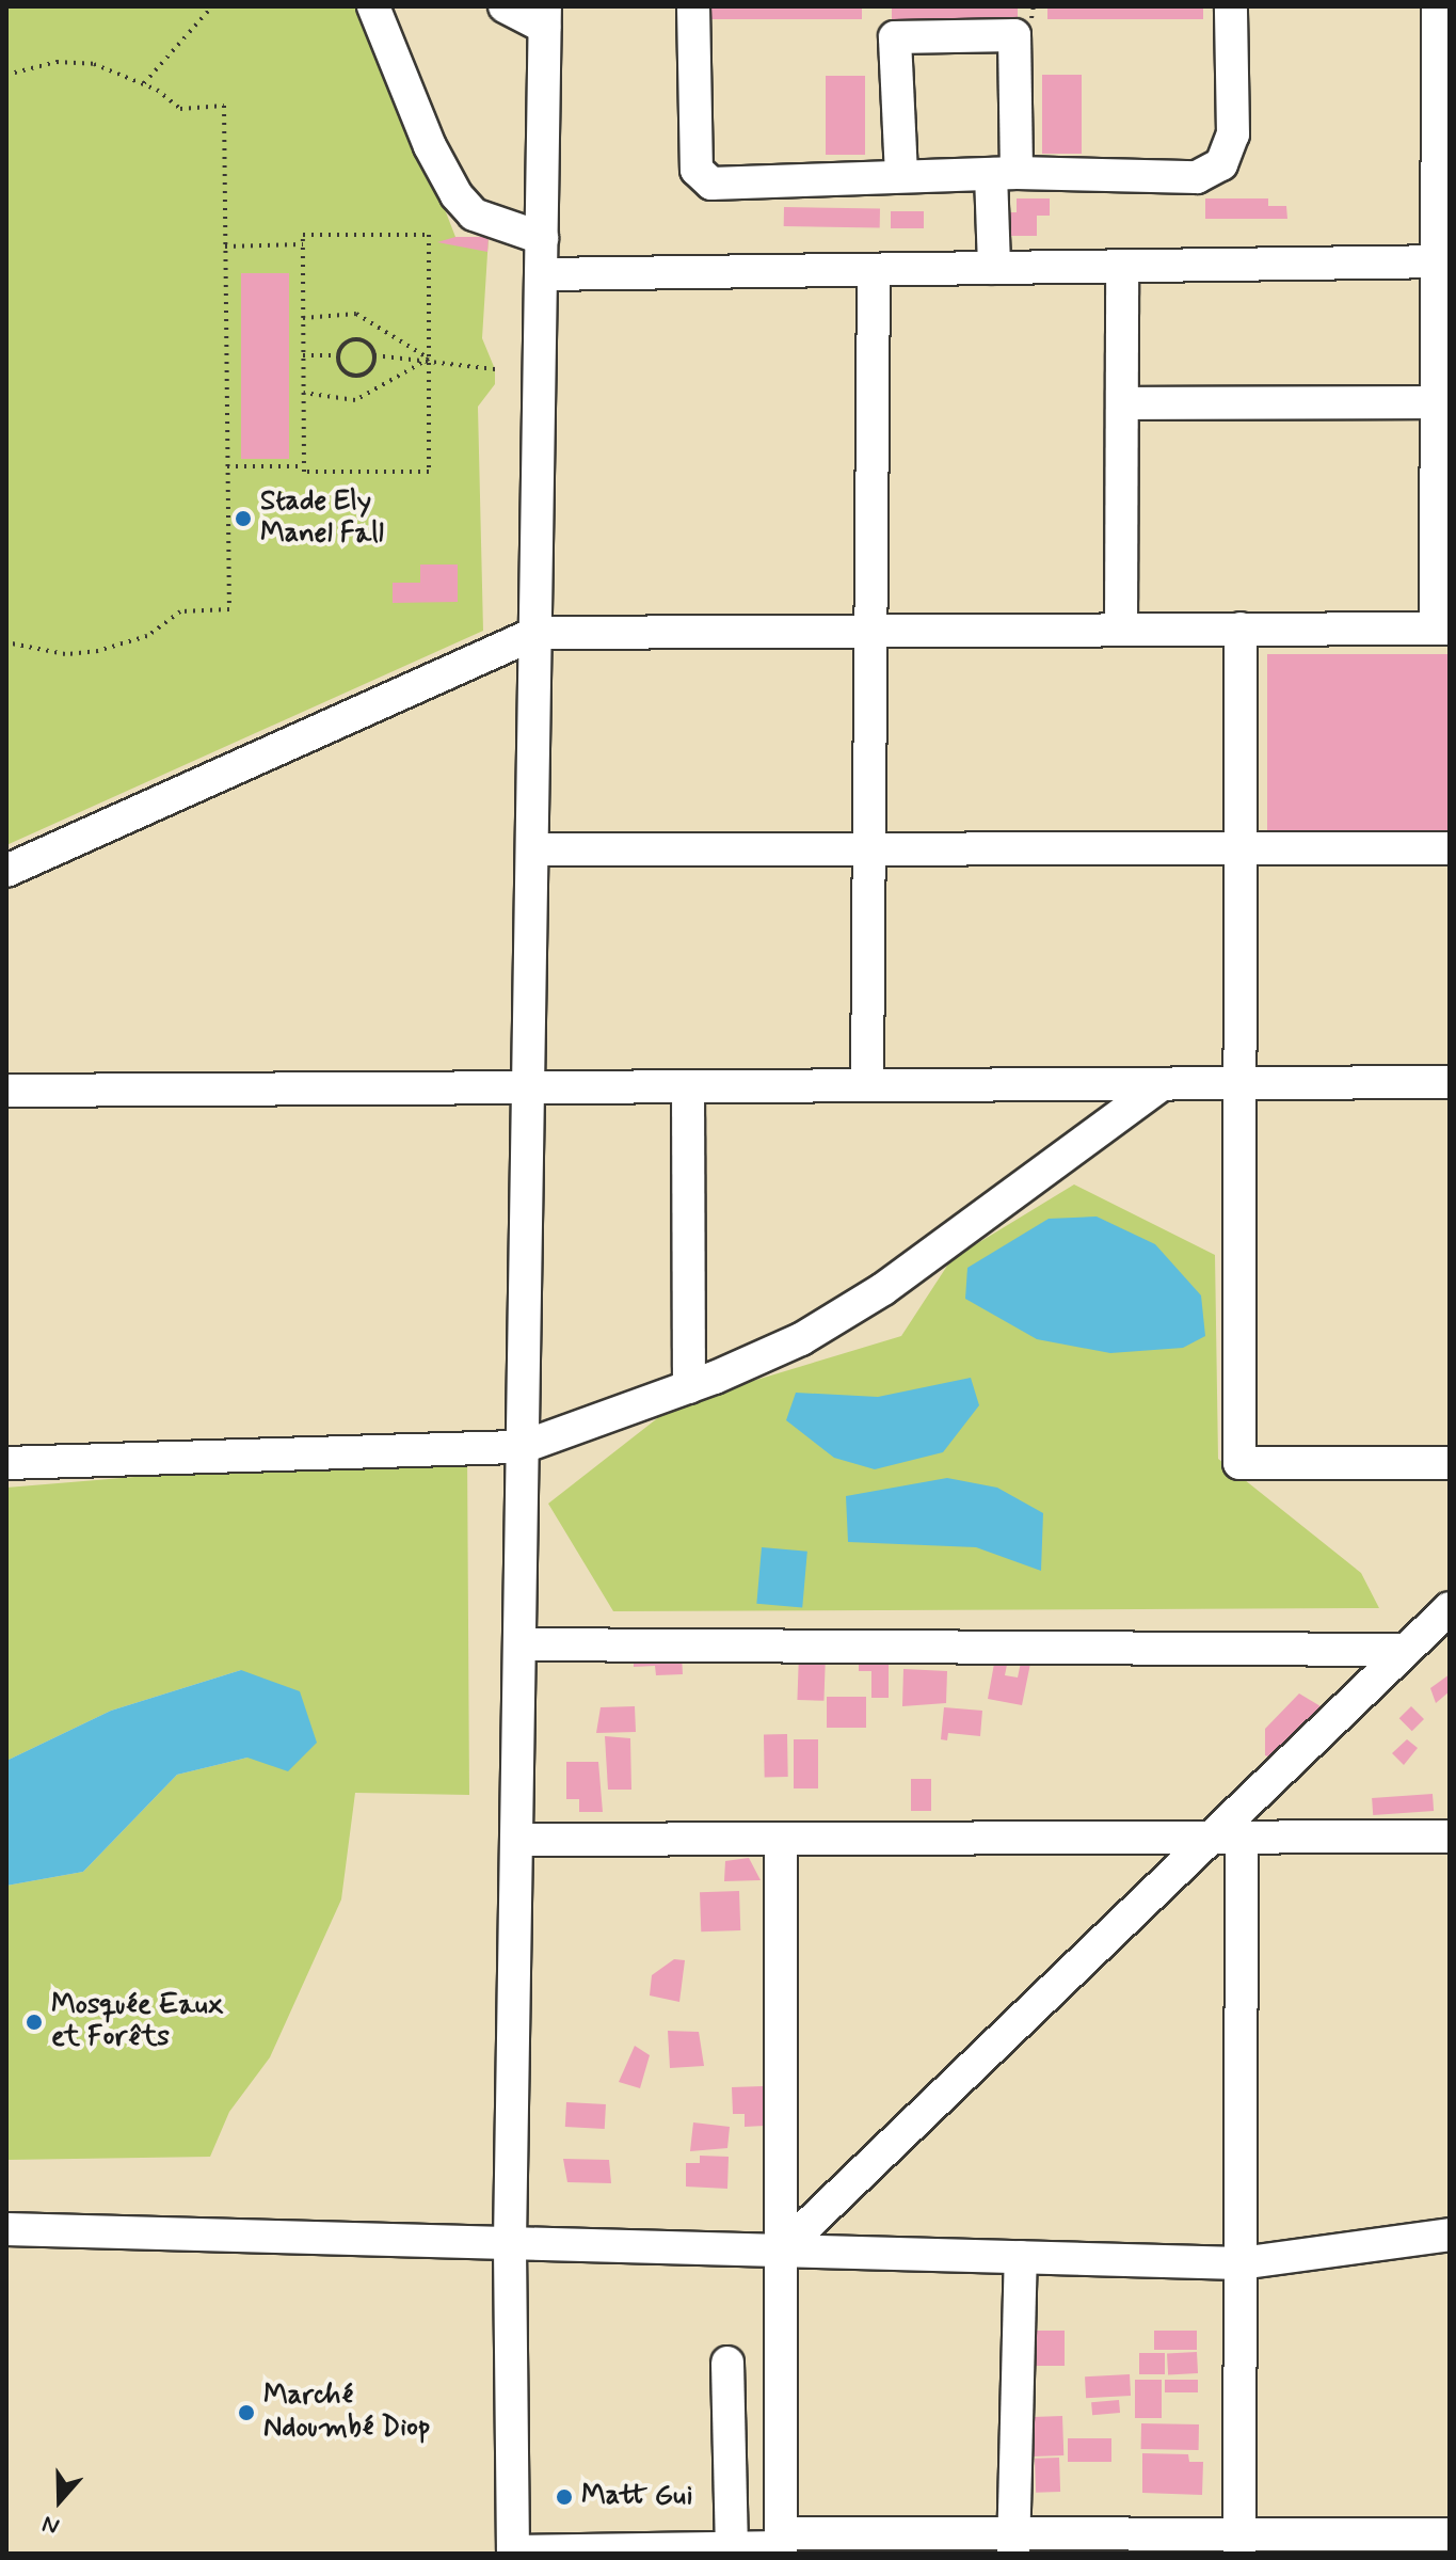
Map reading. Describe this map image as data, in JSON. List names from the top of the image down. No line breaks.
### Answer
{"places":["Stade Ely Manel Fall","Mosquée Eaux et Forêts","Marché Ndoumbé Diop","Matt Gui"],"north":"bottom"}
